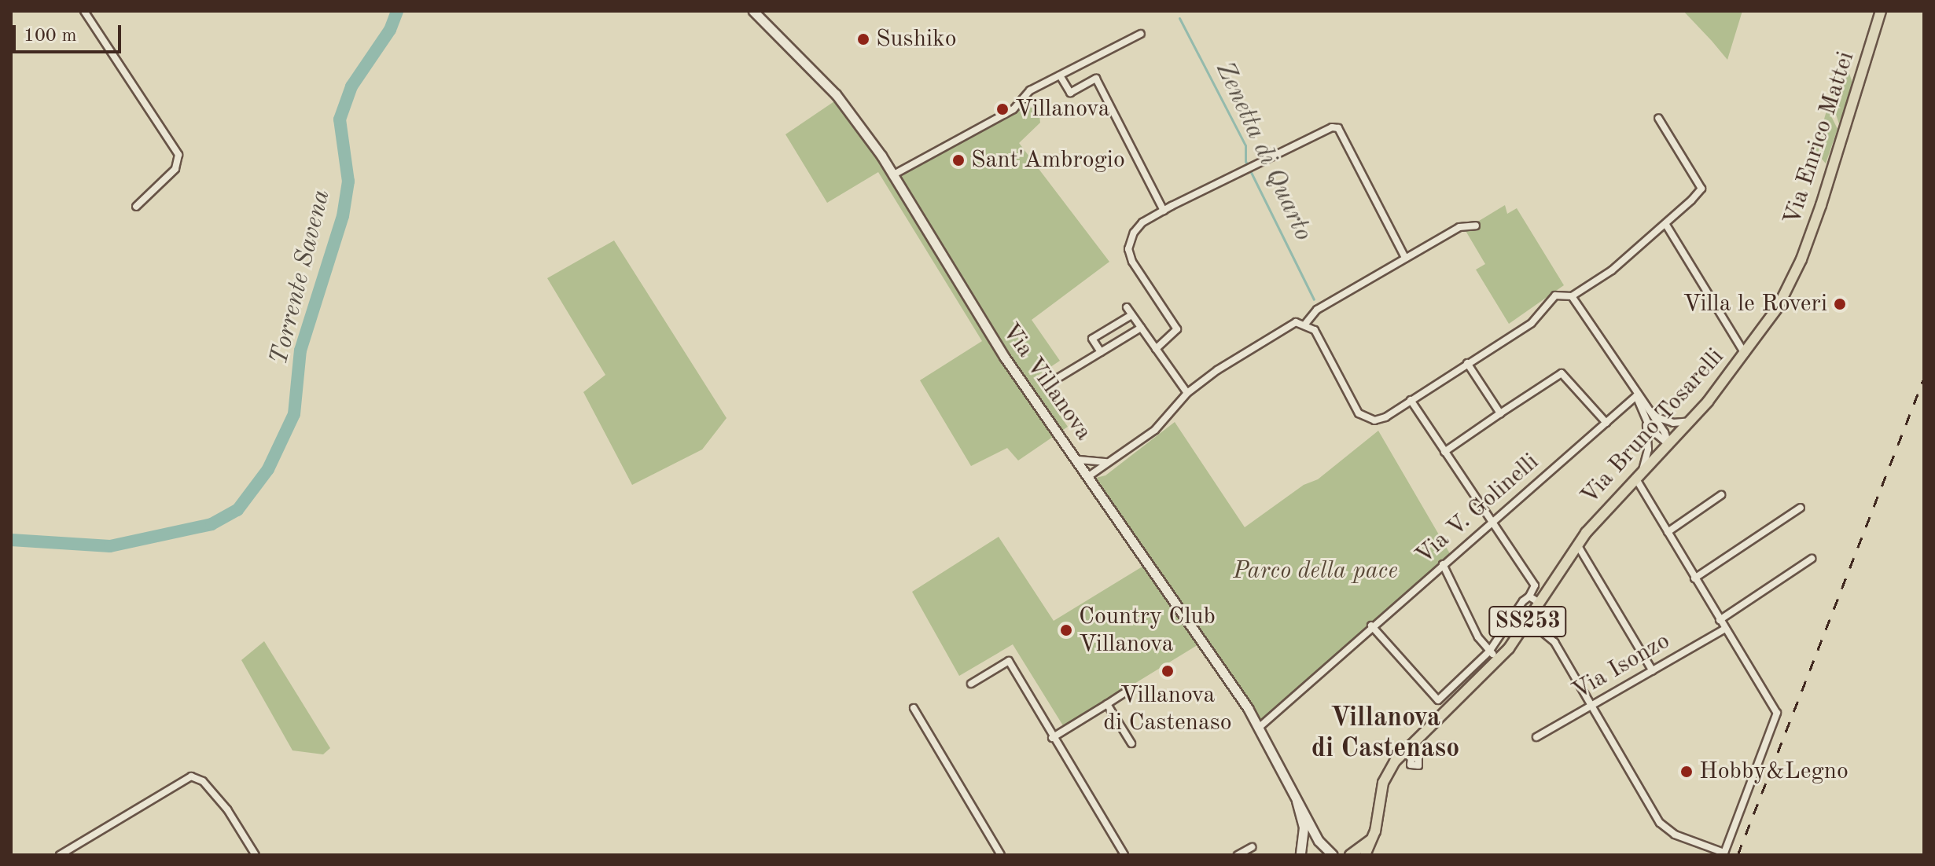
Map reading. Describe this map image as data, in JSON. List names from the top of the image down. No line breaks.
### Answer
{"streets":{"main road":["Via Enrico Mattei","Via Villanova","Via Bruno Tosarelli","SS253"],"street":["Via V. Golinelli","Via Isonzo"]},"crossings":[["Via Enrico Mattei","Via Bruno Tosarelli"],["Via Villanova","Via V. Golinelli"]],"districts":["Villanova di Castenaso"],"water":["Zenetta di Quarto","Torrente Savena"],"parks":["Parco della pace"],"places":["Sushiko","Villanova","Sant'Ambrogio","Villa le Roveri","Country Club Villanova","Villanova di Castenaso","Hobby&Legno"],"scale_bar":"100 m"}
